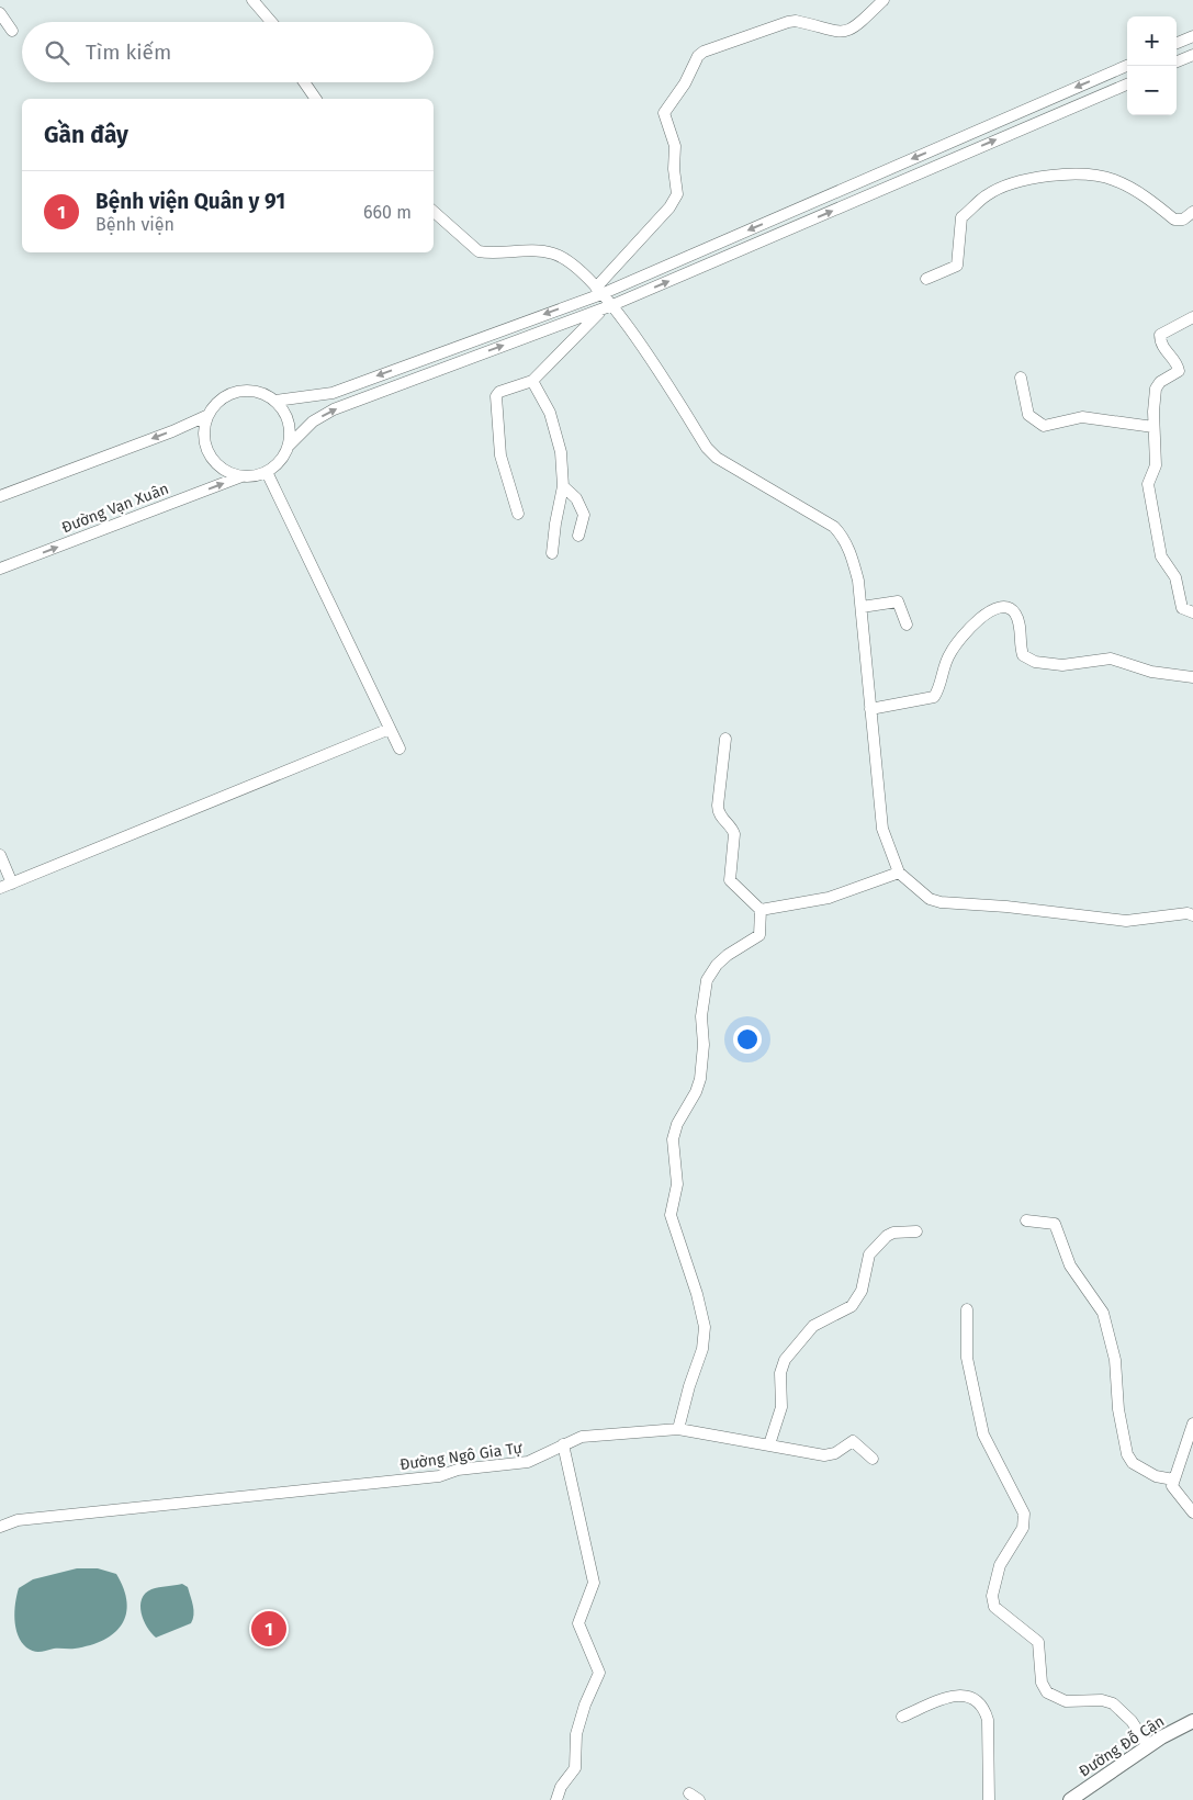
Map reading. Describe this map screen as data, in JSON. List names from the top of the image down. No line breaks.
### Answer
{"streets":{"main road":["Đường Đỗ Cận"],"street":["Đường Vạn Xuân","Đường Ngô Gia Tự"]},"page":{"map_buttons":["+","−"],"search":"Tìm kiếm","heading":"Gần đây","list":[{"mark":"1","name":"Bệnh viện Quân y 91","note":"Bệnh viện","value":"660 m"}],"pins":"1"}}
